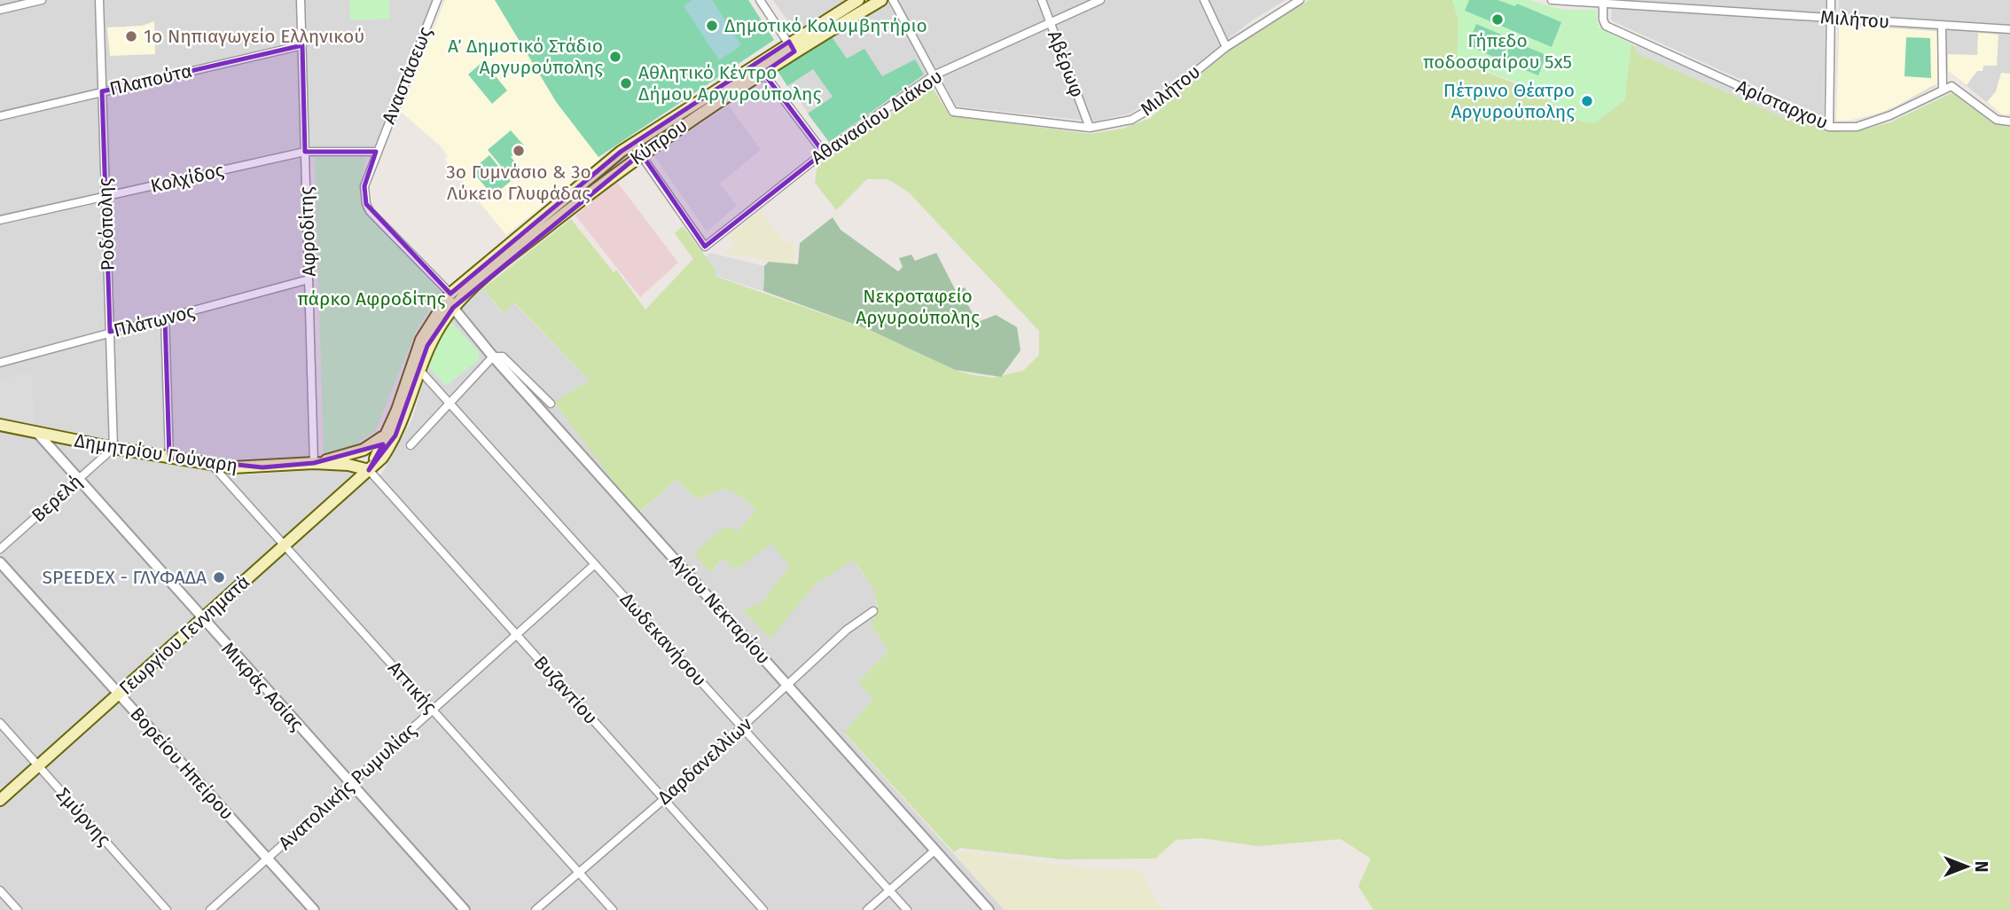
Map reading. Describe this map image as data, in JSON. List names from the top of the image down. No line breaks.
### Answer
{"streets":{"main road":["Κύπρου","Δημητρίου Γούναρη","Γεωργίου Γεννηματά"],"street":["Μιλήτου","Αβέρωφ","Αναστάσεως","Πλαπούτα","Αρίσταρχου","Αθανασίου Διάκου","Κολχίδος","Ροδόπολης","Αφροδίτης","Πλάτωνος","Βερελή","Αγίου Νεκταρίου","Δωδεκανήσου","Μικράς Ασίας","Αττικής","Βυζαντίου","Δαρδανελλίων","Βορείου Ηπείρου","Ανατολικής Ρωμυλίας","Σμύρνης"]},"crossings":[["Μιλήτου","Αβέρωφ"],["Μιλήτου","Αρίσταρχου"],["Μιλήτου","Αθανασίου Διάκου"],["Αβέρωφ","Αθανασίου Διάκου"],["Αναστάσεως","Κολχίδος"],["Πλαπούτα","Ροδόπολης"],["Πλαπούτα","Αφροδίτης"],["Αθανασίου Διάκου","Κύπρου"],["Κύπρου","Αγίου Νεκταρίου"],["Κύπρου","Γεωργίου Γεννηματά"],["Κολχίδος","Ροδόπολης"],["Κολχίδος","Αφροδίτης"],["Ροδόπολης","Πλάτωνος"],["Ροδόπολης","Δημητρίου Γούναρη"],["Ροδόπολης","Βερελή"],["Αφροδίτης","Πλάτωνος"],["Αφροδίτης","Δημητρίου Γούναρη"],["Δημητρίου Γούναρη","Βερελή"],["Δημητρίου Γούναρη","Μικράς Ασίας"],["Δημητρίου Γούναρη","Αττικής"],["Βερελή","Μικράς Ασίας"],["Αγίου Νεκταρίου","Γεωργίου Γεννηματά"],["Αγίου Νεκταρίου","Δαρδανελλίων"],["Γεωργίου Γεννηματά","Δωδεκανήσου"],["Γεωργίου Γεννηματά","Μικράς Ασίας"],["Γεωργίου Γεννηματά","Αττικής"],["Γεωργίου Γεννηματά","Βυζαντίου"],["Γεωργίου Γεννηματά","Βορείου Ηπείρου"],["Γεωργίου Γεννηματά","Σμύρνης"],["Δωδεκανήσου","Δαρδανελλίων"],["Δωδεκανήσου","Ανατολικής Ρωμυλίας"],["Μικράς Ασίας","Ανατολικής Ρωμυλίας"],["Αττικής","Δαρδανελλίων"],["Αττικής","Ανατολικής Ρωμυλίας"],["Βυζαντίου","Δαρδανελλίων"],["Βυζαντίου","Ανατολικής Ρωμυλίας"],["Βορείου Ηπείρου","Ανατολικής Ρωμυλίας"]],"parks":["Νεκροταφείο Αργυρούπολης","πάρκο Αφροδίτης"],"places":["Γήπεδο ποδοσφαίρου 5x5","Δημοτικό Κολυμβητήριο","1ο Νηπιαγωγείο Ελληνικού","Α΄ Δημοτικό Στάδιο Αργυρούπολης","Αθλητικό Κέντρο Δήμου Αργυρούπολης","Πέτρινο Θέατρο Αργυρούπολης","3ο Γυμνάσιο & 3ο Λύκειο Γλυφάδας","SPEEDEX - ΓΛΥΦΑΔΑ"],"north":"right"}
